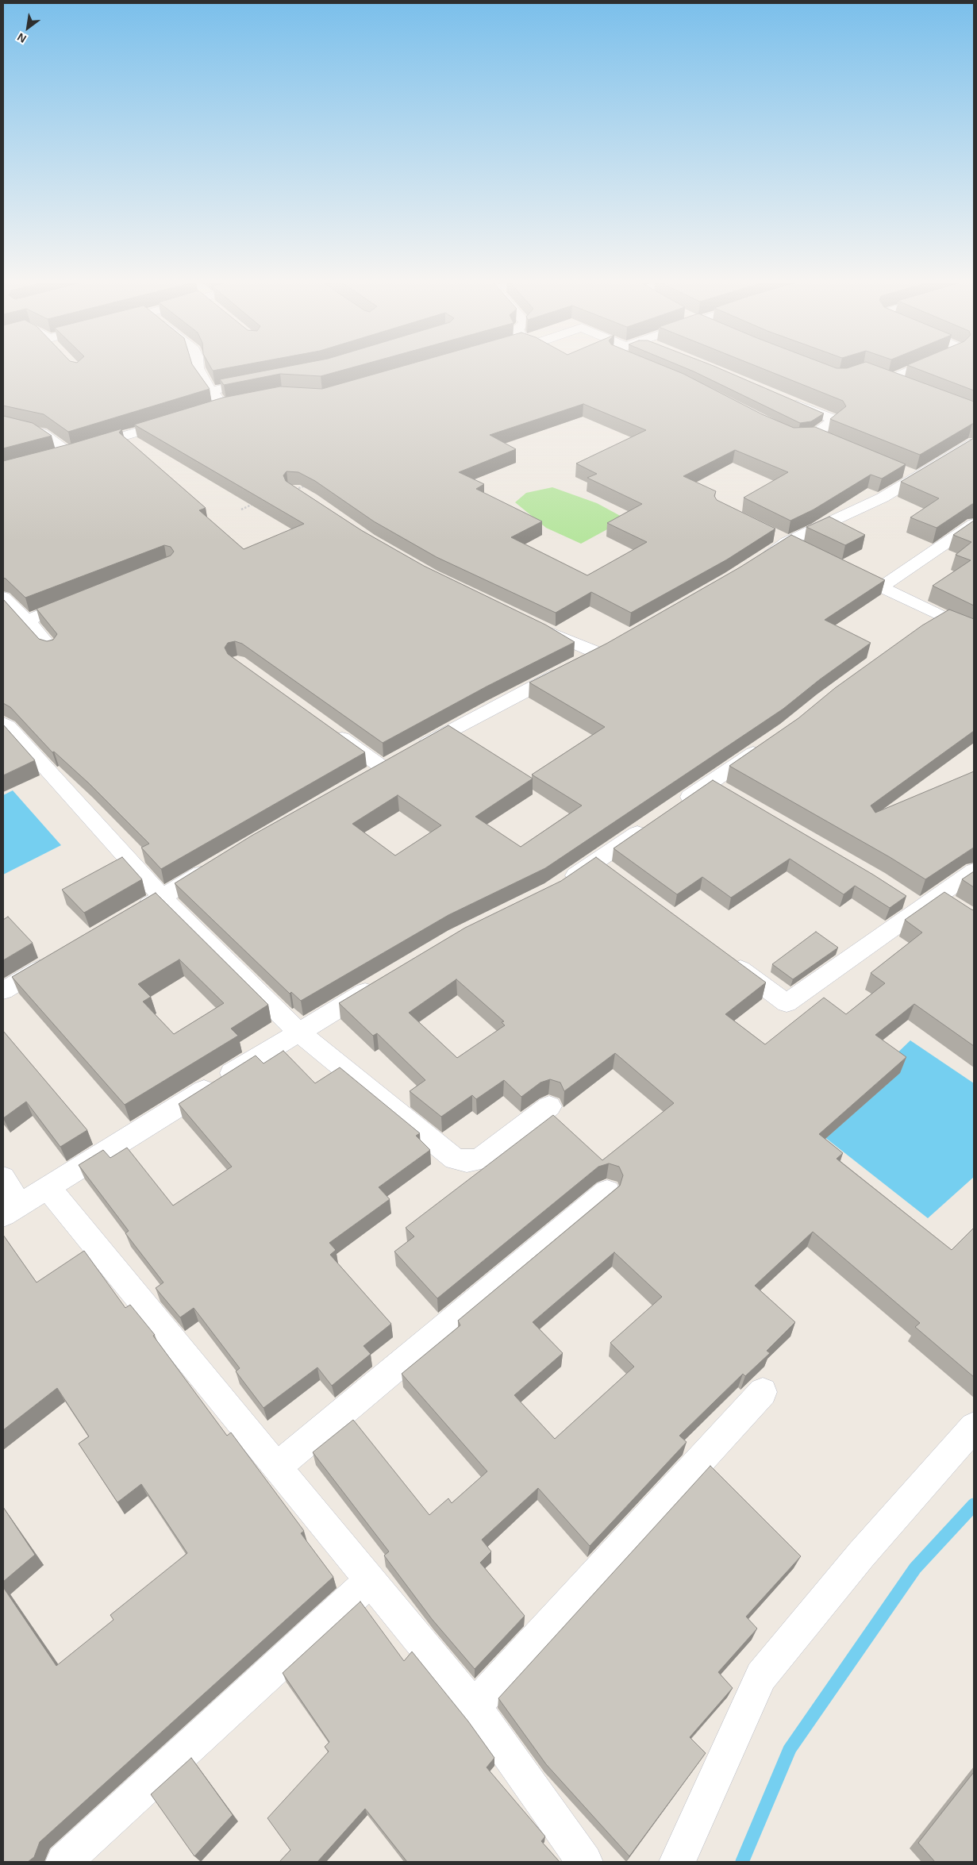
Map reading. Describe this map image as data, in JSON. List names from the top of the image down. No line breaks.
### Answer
{"north":"bottom left"}
